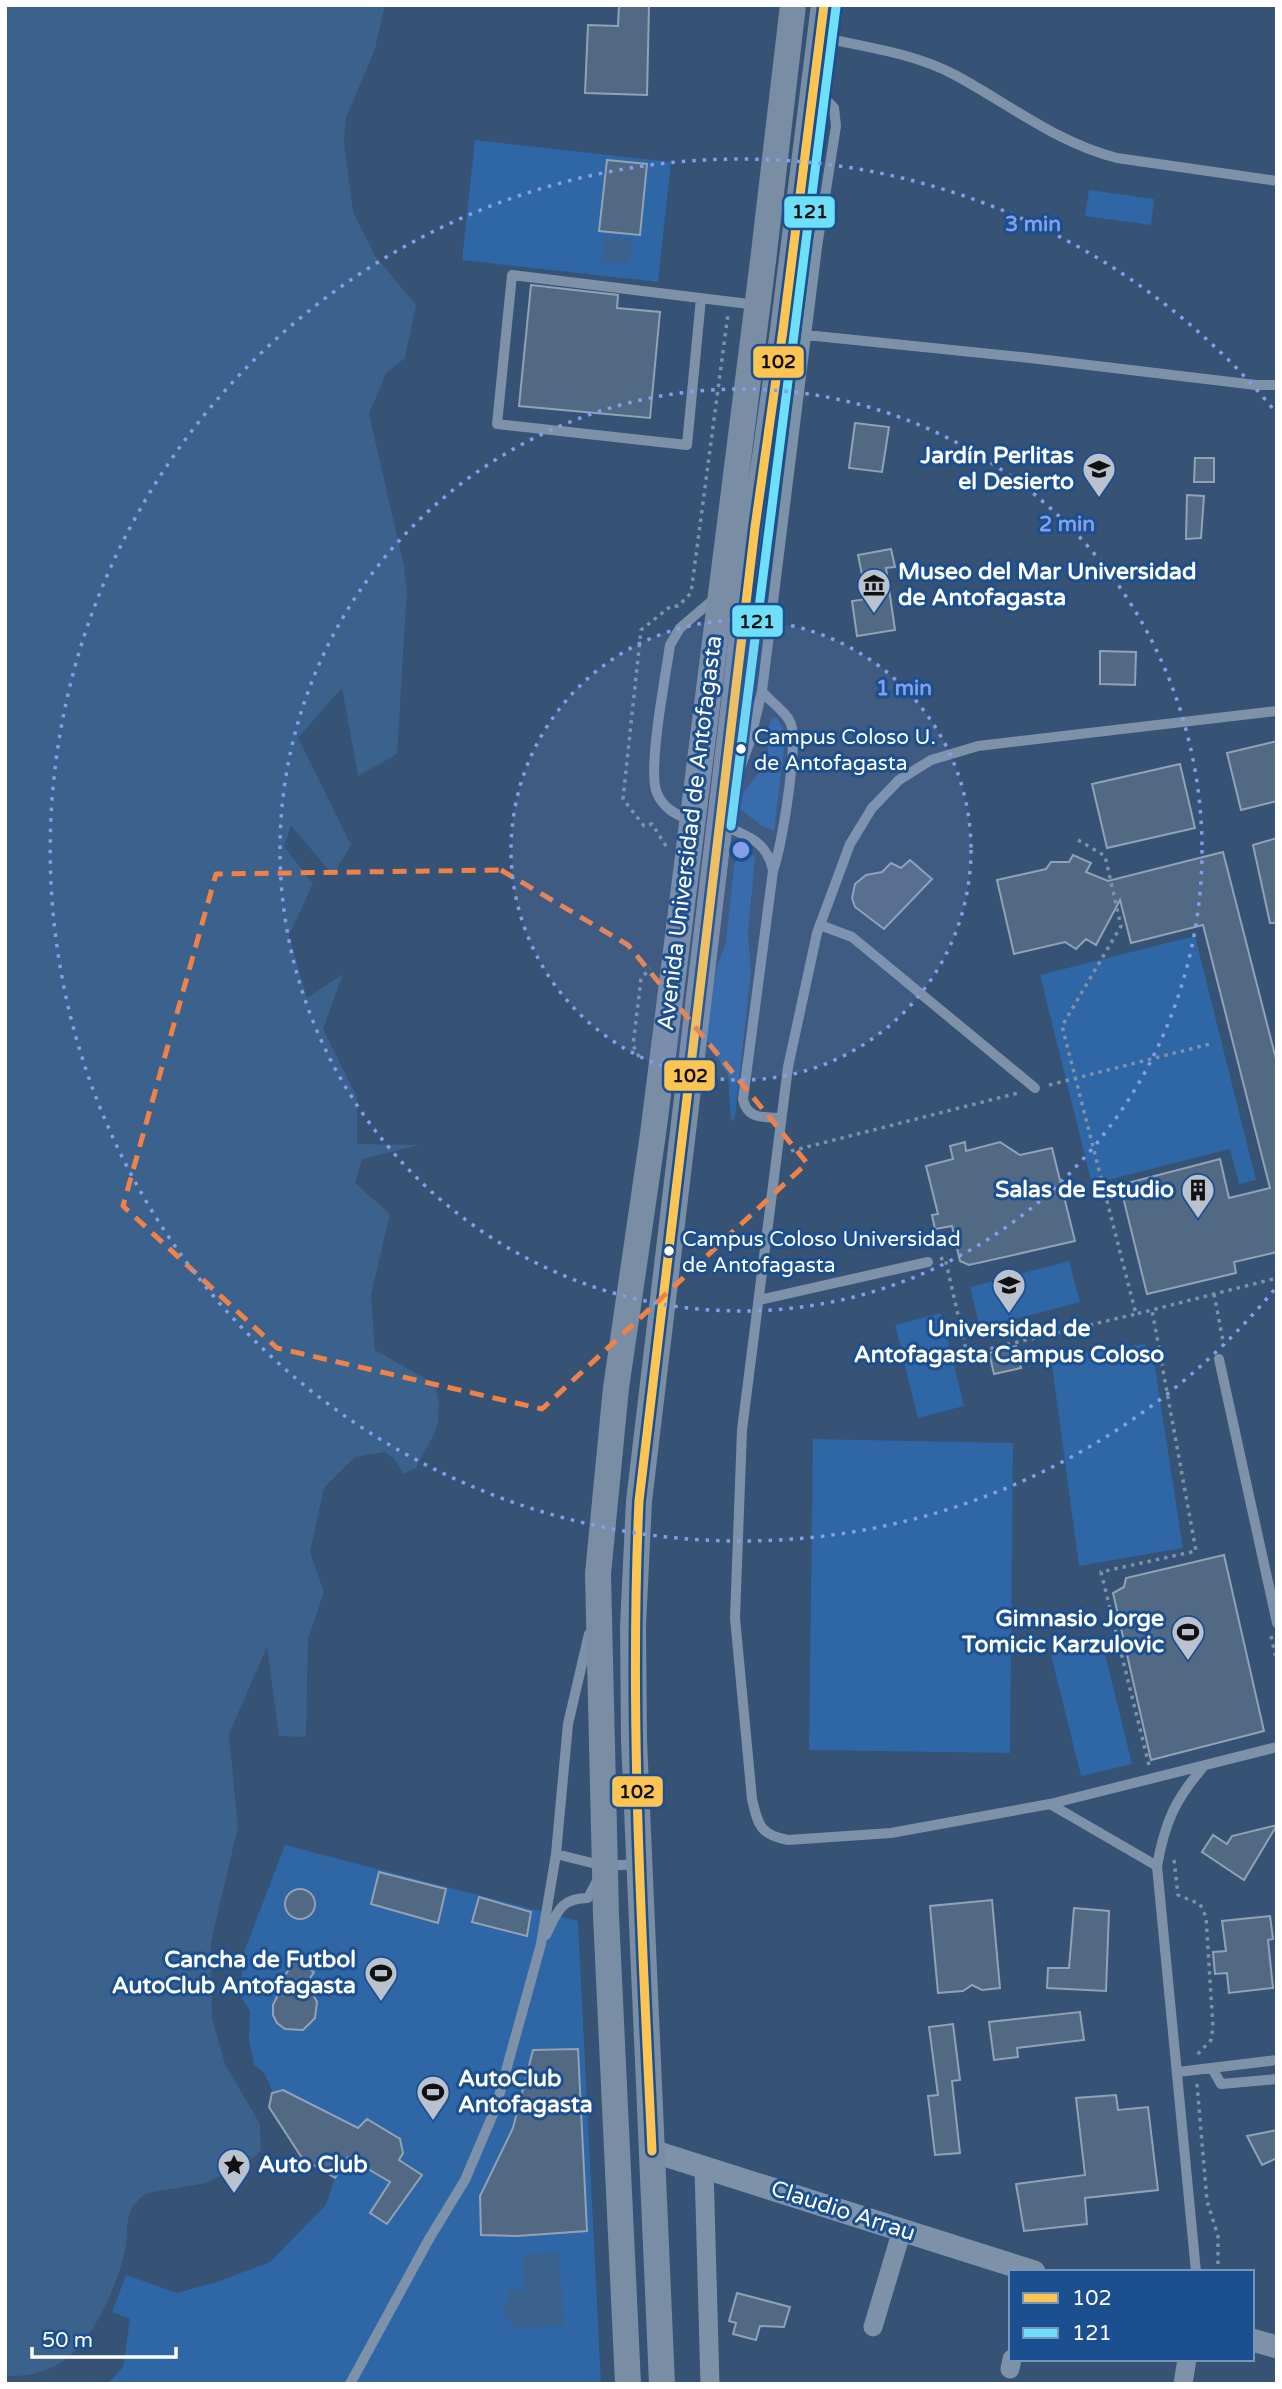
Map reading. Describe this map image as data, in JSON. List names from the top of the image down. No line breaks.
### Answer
{"streets":{"main road":["Avenida Universidad de Antofagasta"],"street":["Claudio Arrau"]},"crossings":[["Avenida Universidad de Antofagasta","Claudio Arrau"]],"places":{"school or university":["Jardín Perlitas el Desierto","Universidad de Antofagasta Campus Coloso"],"museum":["Museo del Mar Universidad de Antofagasta"],"other":["Campus Coloso U. de Antofagasta","Campus Coloso Universidad de Antofagasta"],"building":["Salas de Estudio"],"sports":["Gimnasio Jorge Tomicic Karzulovic","Cancha de Futbol AutoClub Antofagasta","AutoClub Antofagasta"],"place":["Auto Club"]},"lines":["transit line 102","transit line 121"],"legend":["102","121"],"scale_bar":"50 m","rings":["3 min","2 min","1 min"]}
